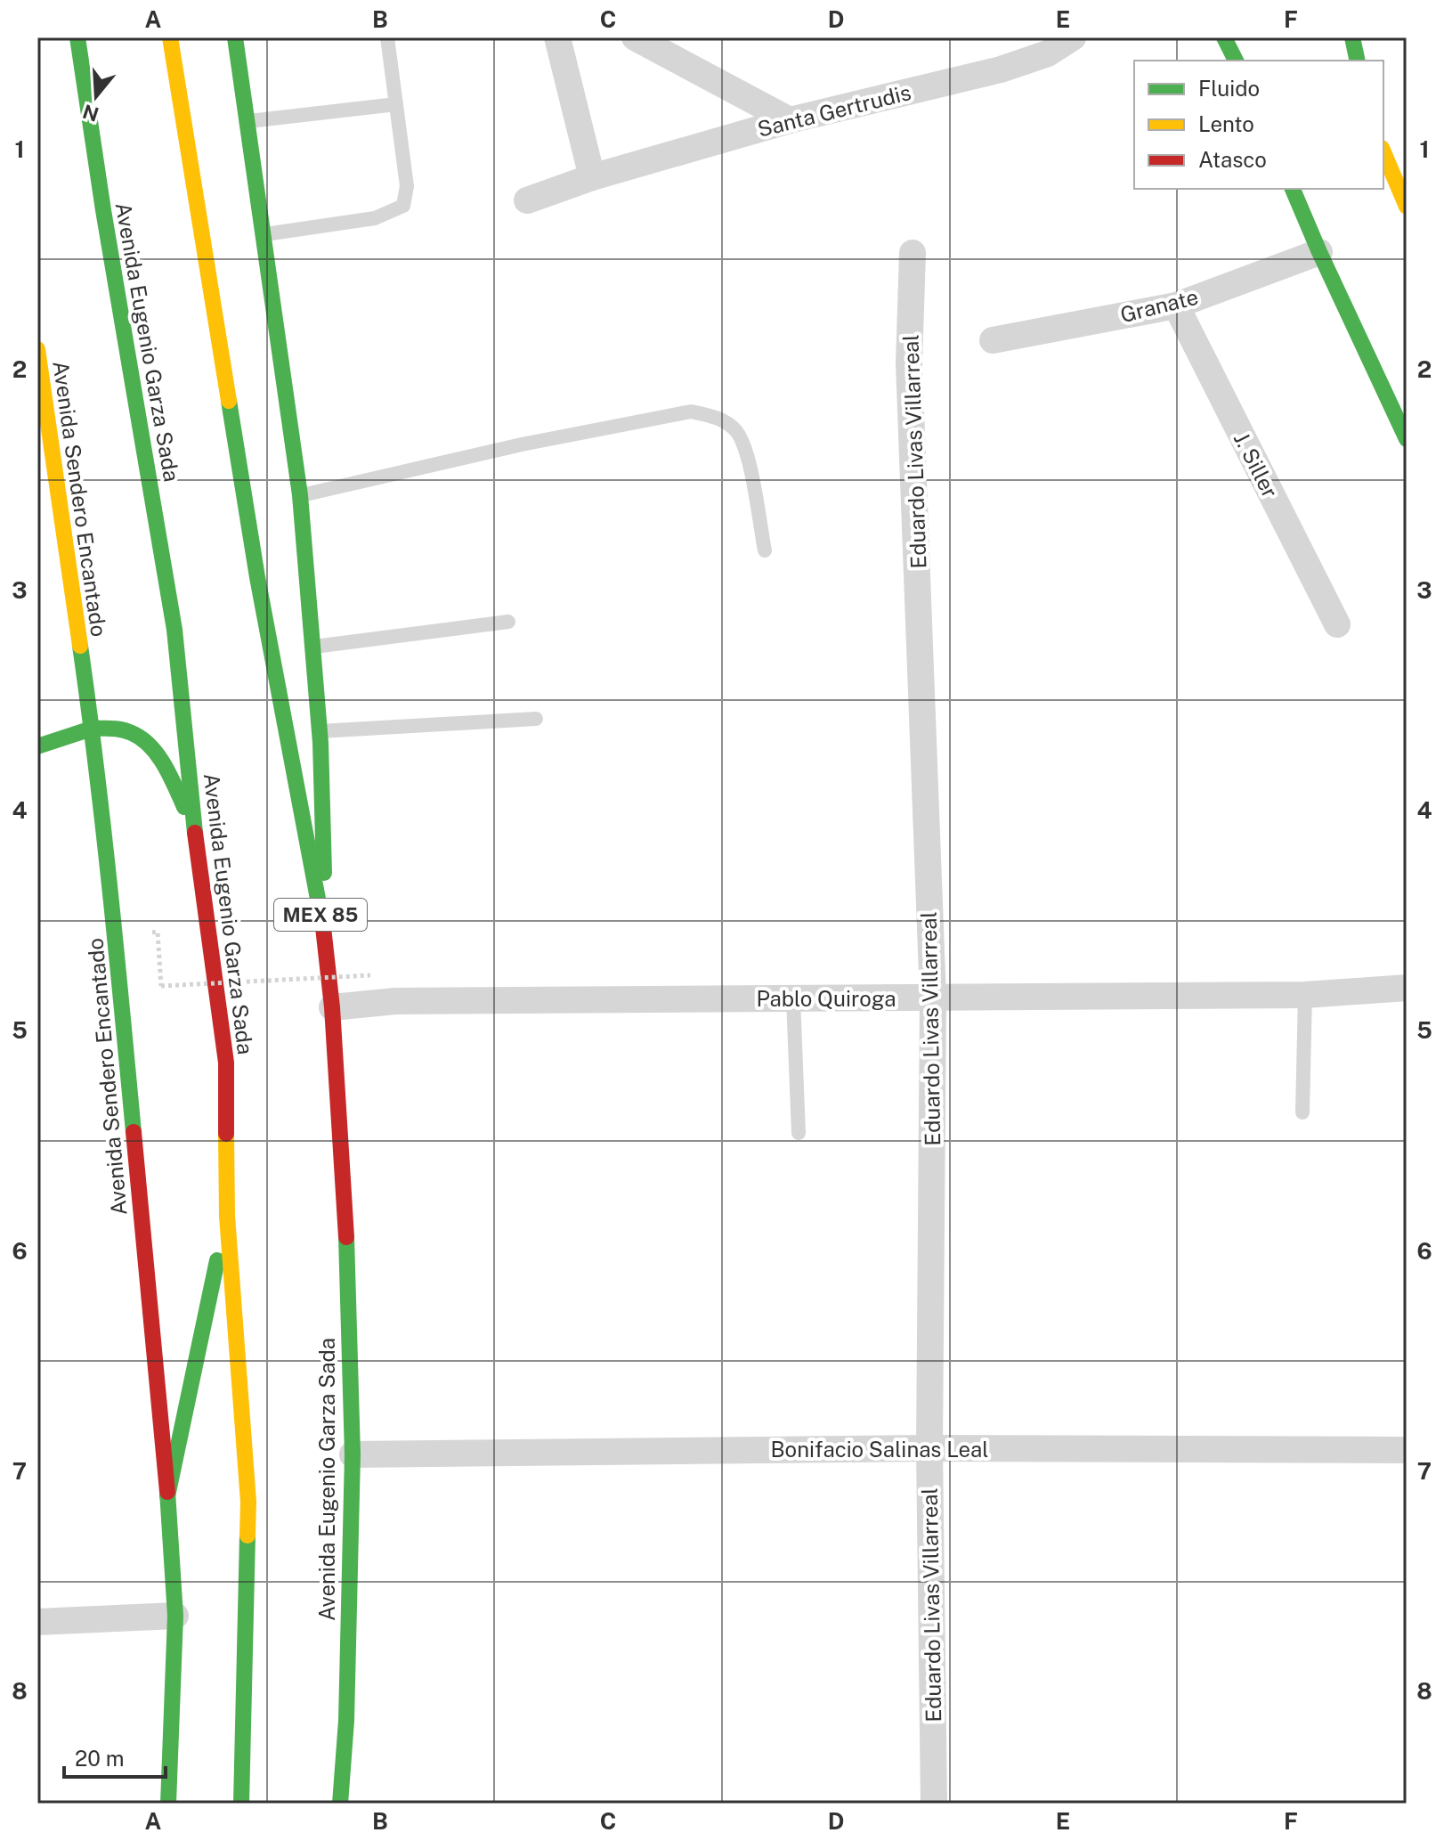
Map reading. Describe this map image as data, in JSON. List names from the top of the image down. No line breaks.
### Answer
{"streets":{"main road":["Avenida Eugenio Garza Sada","Avenida Sendero Encantado","MEX 85"],"street":["Santa Gertrudis","Granate","Eduardo Livas Villarreal","J. Siller","Pablo Quiroga","Bonifacio Salinas Leal"]},"crossings":[["Granate","J. Siller"],["Avenida Eugenio Garza Sada","Pablo Quiroga"],["Avenida Eugenio Garza Sada","Bonifacio Salinas Leal"],["Eduardo Livas Villarreal","Pablo Quiroga"],["Eduardo Livas Villarreal","Bonifacio Salinas Leal"]],"legend":["Fluido","Lento","Atasco"],"scale_bar":"20 m","north":"bottom","grid":{"columns":["A","B","C","D","E","F"],"rows":["1","2","3","4","5","6","7","8"]}}
